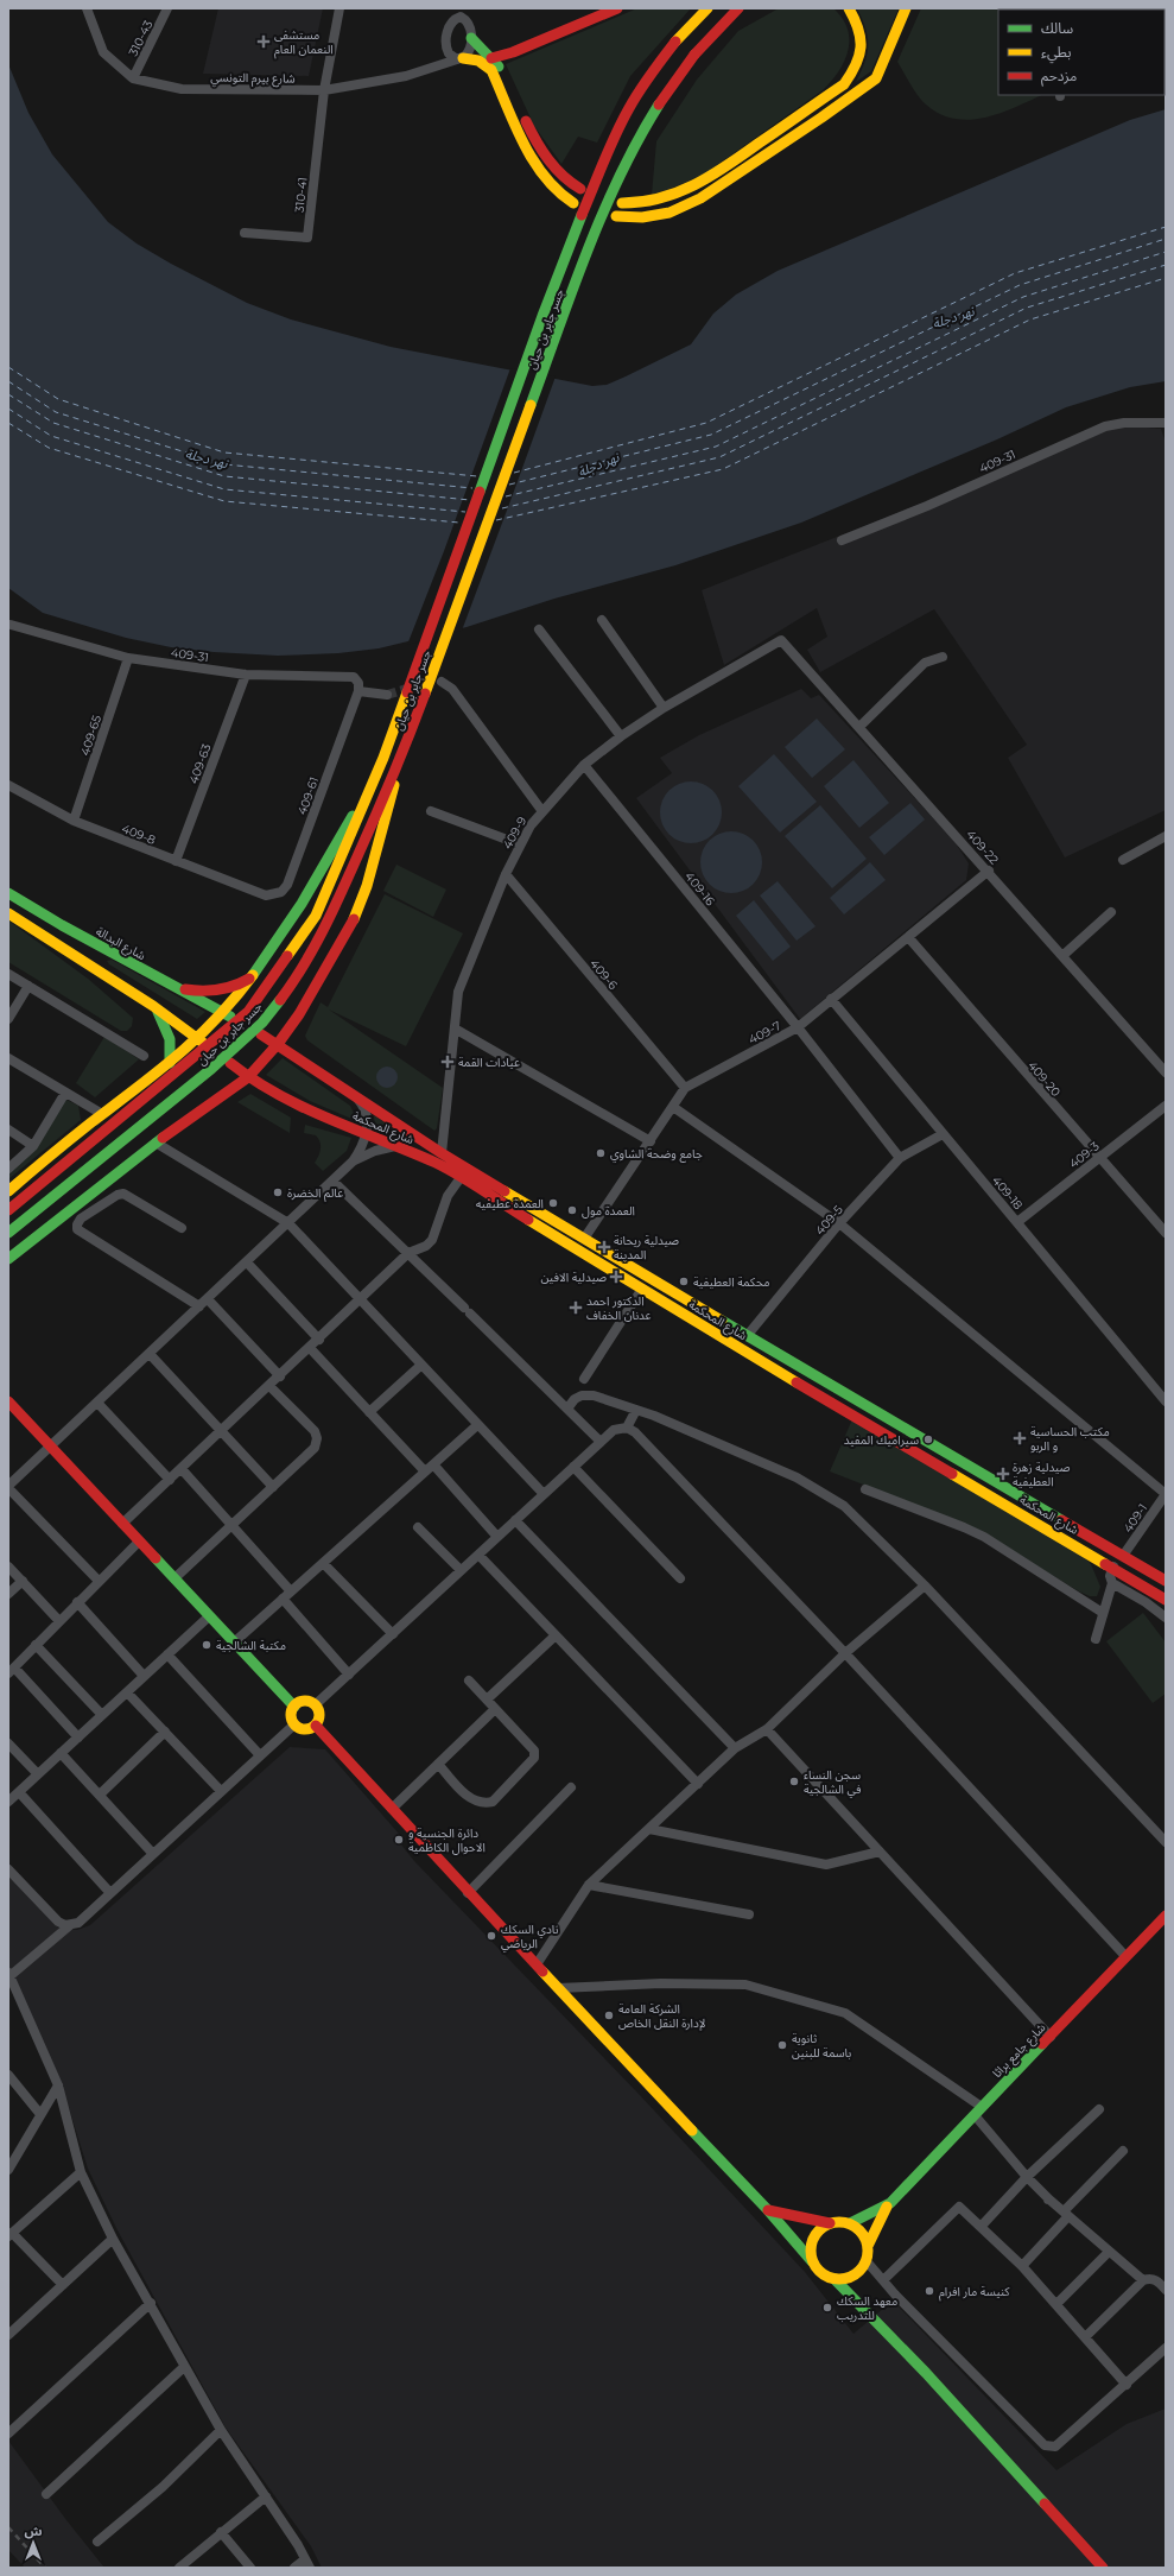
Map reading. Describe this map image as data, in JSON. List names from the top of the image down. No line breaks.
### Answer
{"streets":{"main road":["جسر جابر بن حيان","شارع البدالة","شارع المحكمة","شارع جامع براثا"],"street":["310-43","شارع بيرم التونسي","310-41","409-31","409-65","409-63","409-61","409-9","409-8","409-22","409-16","409-6","409-7","409-20","409-3","409-18","409-5","409-1"]},"crossings":[["310-43","شارع بيرم التونسي"],["شارع بيرم التونسي","310-41"],["409-31","409-65"],["409-31","409-63"],["409-31","409-61"],["409-65","409-8"],["409-63","409-8"],["409-61","409-8"],["409-9","409-22"],["409-9","409-16"],["409-9","409-6"],["409-9","شارع المحكمة"],["409-22","409-7"],["409-16","409-7"],["409-16","409-5"],["409-6","409-7"],["409-7","409-20"],["409-7","شارع المحكمة"],["409-7","409-18"],["409-20","409-3"],["شارع المحكمة","409-5"],["شارع المحكمة","409-1"],["409-3","409-18"],["409-18","409-5"]],"water":["نهر دجلة"],"places":{"health":["مستشفى النعمان العام","عيادات القمة","صيدلية ريحانة المدينة","صيدلية الافين","الدكتور احمد عدنان الخفاف","مكتب الحساسية و الربو","صيدلية زهرة العطيفية"],"other":["جامع وضحة الشاوي","عالم الخضرة","العمدة عطيفيه","العمدة مول","محكمة العطيفية","سيراميك المفيد","مكتبة الشالجية","سجن النساء في الشالجية","دائرة الجنسية و الاحوال الكاظمية","نادي السكك الرياضي","الشركة العامة لإدارة النقل الخاص","ثانوية باسمة للبنين","كنيسة مار افرام","معهد السكك للتدريب"]},"legend":["سالك","بطيء","مزدحم"],"north":"top"}
